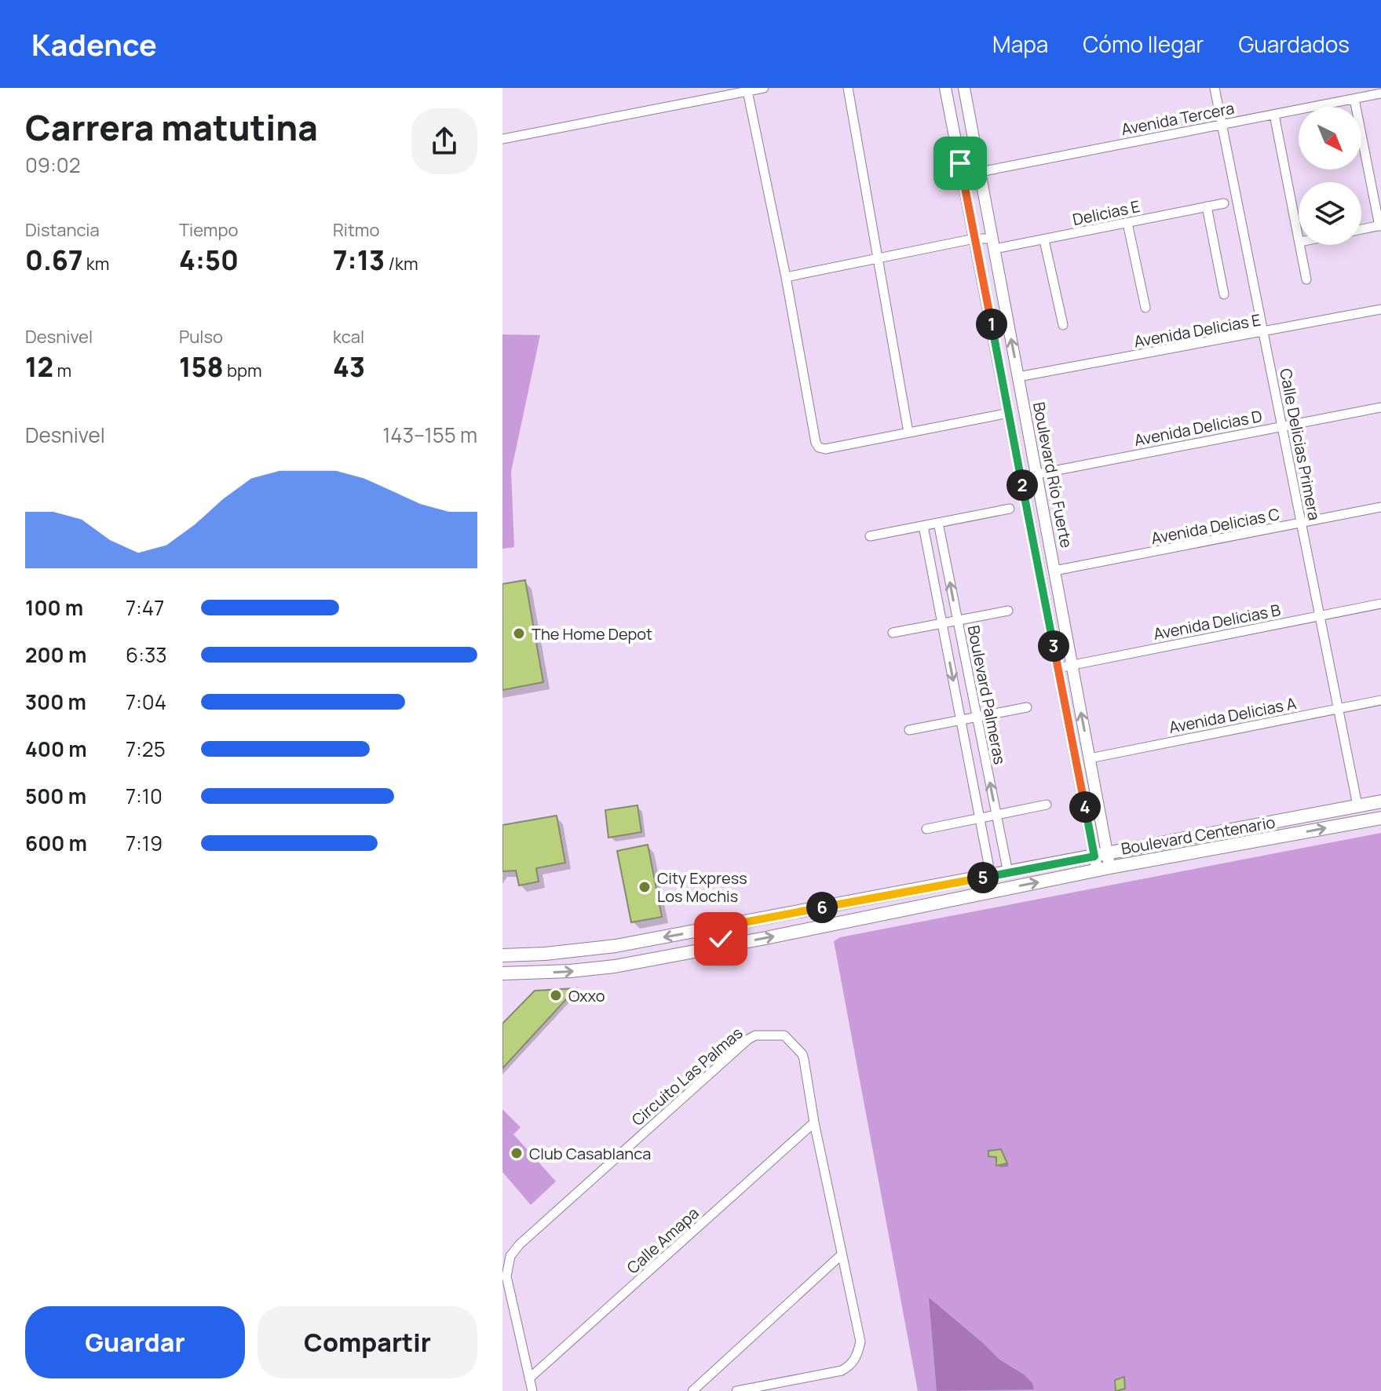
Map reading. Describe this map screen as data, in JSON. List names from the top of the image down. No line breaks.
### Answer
{"streets":{"main road":["Boulevard Centenario"],"street":["Avenida Tercera","Delicias E","Avenida Delicias E","Avenida Delicias D","Calle Delicias Primera","Boulevard Río Fuerte","Avenida Delicias C","Avenida Delicias B","Boulevard Palmeras","Avenida Delicias A","Circuito Las Palmas","Calle Amapa"]},"crossings":[["Avenida Tercera","Calle Delicias Primera"],["Avenida Tercera","Boulevard Río Fuerte"],["Delicias E","Boulevard Río Fuerte"],["Avenida Delicias E","Calle Delicias Primera"],["Avenida Delicias E","Boulevard Río Fuerte"],["Avenida Delicias D","Calle Delicias Primera"],["Avenida Delicias D","Boulevard Río Fuerte"],["Calle Delicias Primera","Avenida Delicias C"],["Calle Delicias Primera","Avenida Delicias B"],["Calle Delicias Primera","Avenida Delicias A"],["Calle Delicias Primera","Boulevard Centenario"],["Boulevard Río Fuerte","Avenida Delicias C"],["Boulevard Río Fuerte","Avenida Delicias B"],["Boulevard Río Fuerte","Avenida Delicias A"],["Boulevard Río Fuerte","Boulevard Centenario"],["Boulevard Palmeras","Boulevard Centenario"],["Circuito Las Palmas","Calle Amapa"]],"places":["The Home Depot","City Express Los Mochis","Oxxo","Club Casablanca"],"north":"bottom right","page":{"header":"Kadence","nav":["Mapa","Cómo llegar","Guardados"],"heading":["Carrera matutina","09:02"],"stats":[["Distancia","0.67 km"],["Tiempo","4:50"],["Ritmo","7:13 /km"],["Desnivel","12 m"],["Pulso","158 bpm"],["kcal","43"]],"pins":["1","2","3","4","5","6"],"chart":["Desnivel","143–155 m"],"list":[{"name":"100 m","note":"7:47"},{"name":"200 m","note":"6:33"},{"name":"300 m","note":"7:04"},{"name":"400 m","note":"7:25"},{"name":"500 m","note":"7:10"},{"name":"600 m","note":"7:19"}],"buttons":["Guardar","Compartir"]}}
